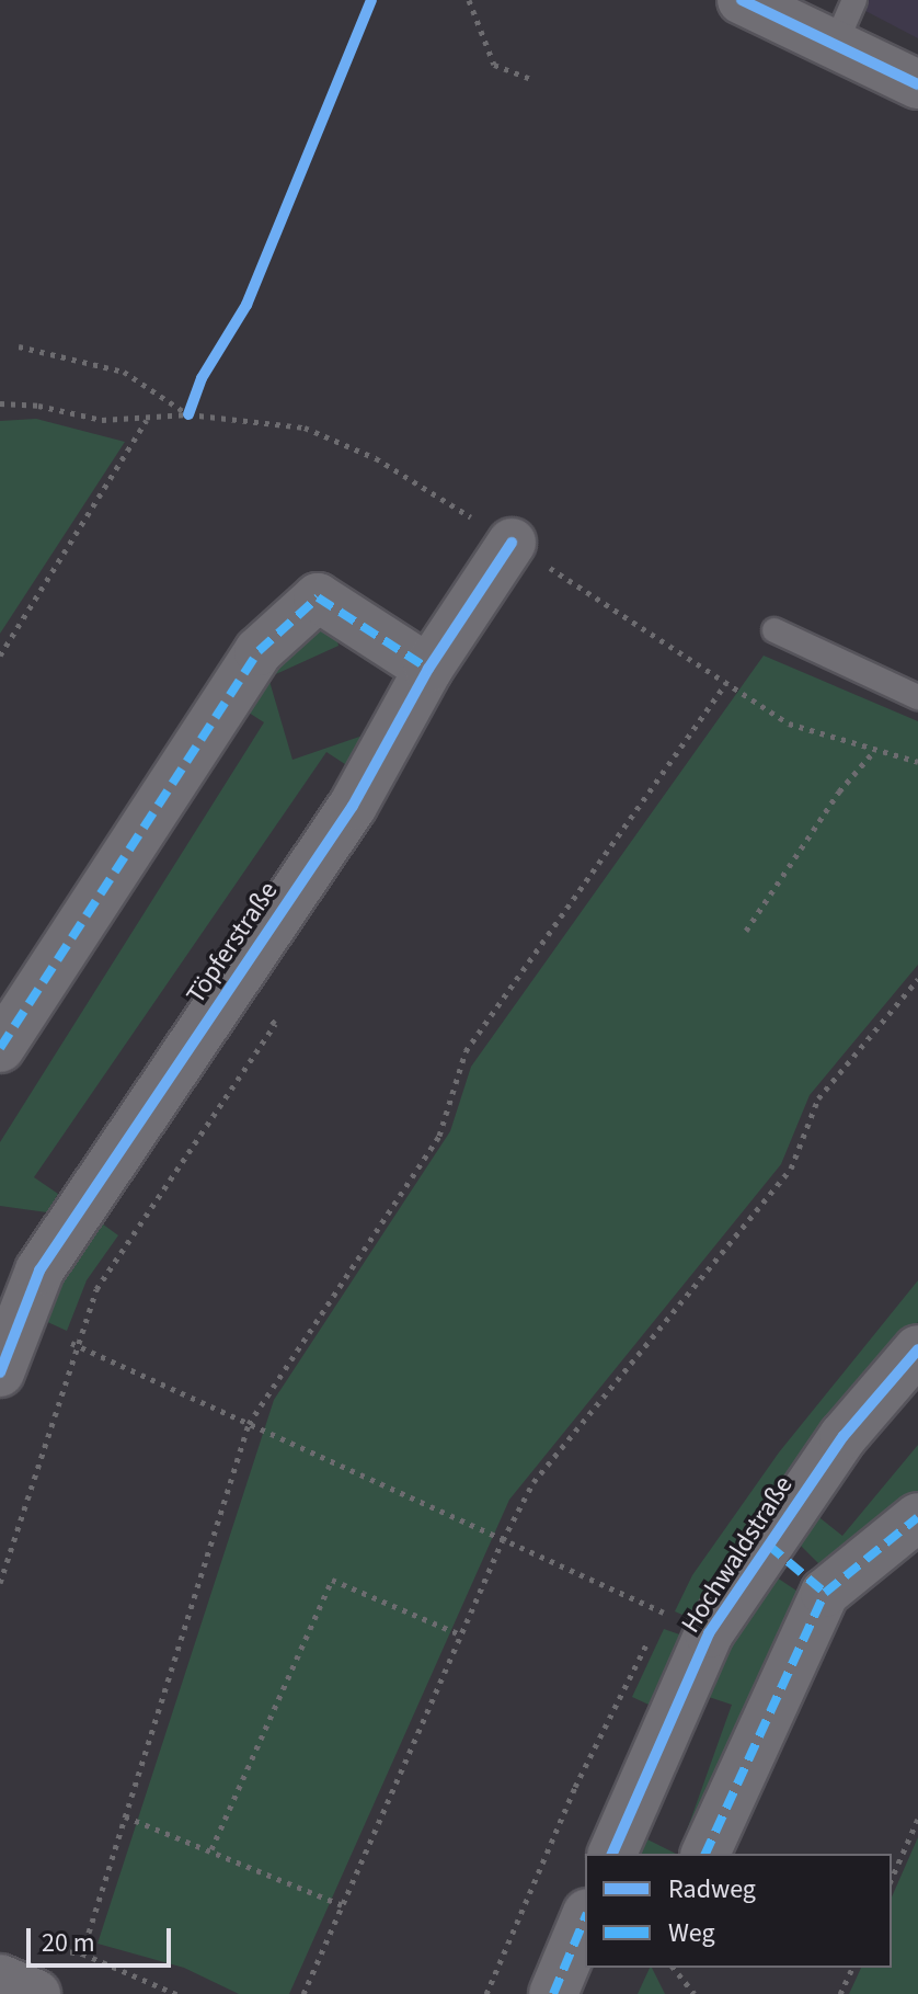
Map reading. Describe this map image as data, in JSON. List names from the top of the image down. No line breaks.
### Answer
{"streets":{"street":["Töpferstraße","Hochwaldstraße"]},"legend":["Radweg","Weg"],"scale_bar":"20 m"}
